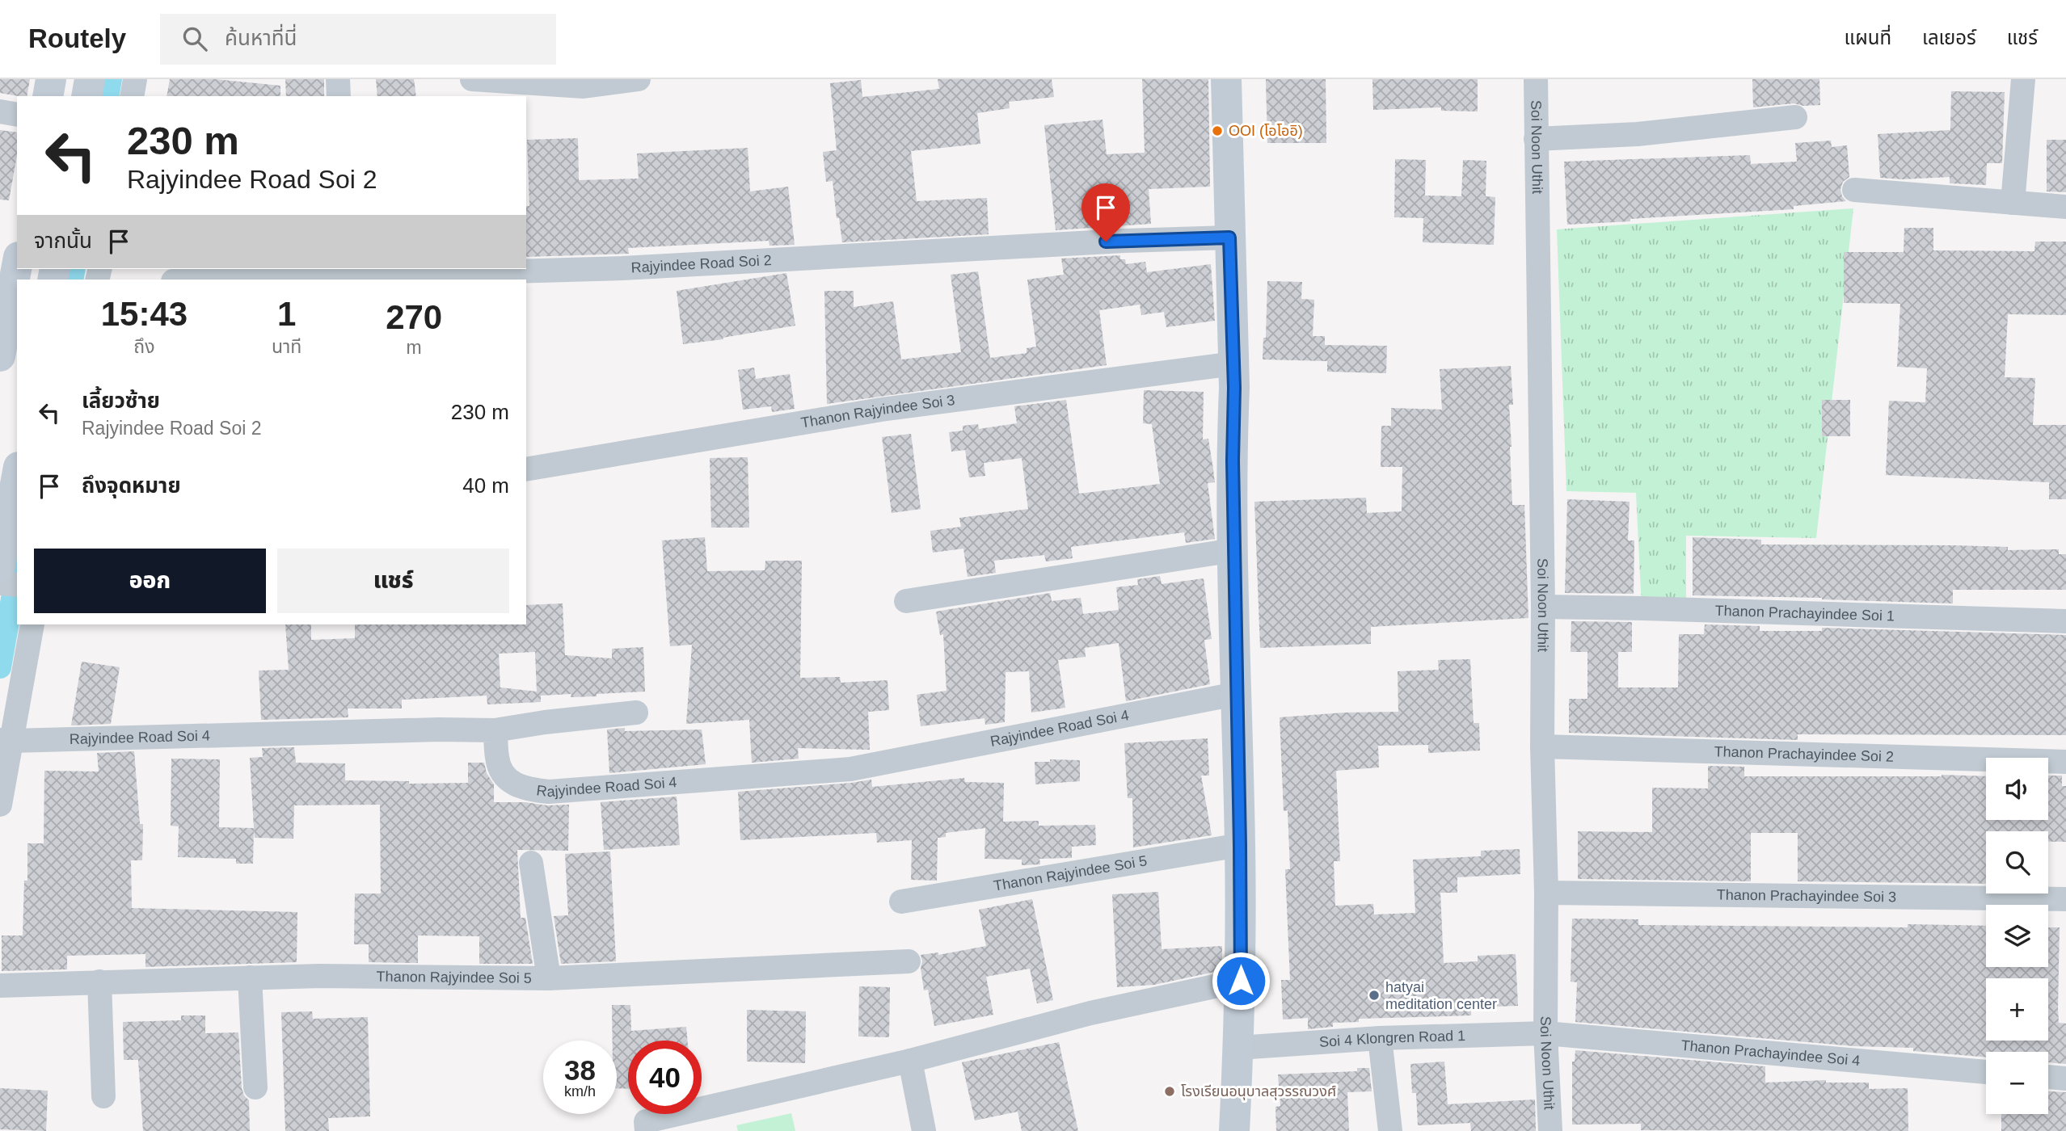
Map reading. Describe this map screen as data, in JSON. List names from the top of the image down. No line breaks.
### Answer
{"streets":{"street":["Soi Noon Uthit","Rajyindee Road Soi 2","Thanon Rajyindee Soi 3","Thanon Prachayindee Soi 1","Rajyindee Road Soi 4","Thanon Prachayindee Soi 2","Thanon Rajyindee Soi 5","Thanon Prachayindee Soi 3","Soi 4 Klongren Road 1","Thanon Prachayindee Soi 4"]},"crossings":[["Soi Noon Uthit","Thanon Prachayindee Soi 1"],["Soi Noon Uthit","Thanon Prachayindee Soi 2"],["Soi Noon Uthit","Thanon Prachayindee Soi 3"],["Soi Noon Uthit","Soi 4 Klongren Road 1"],["Soi Noon Uthit","Thanon Prachayindee Soi 4"],["Soi 4 Klongren Road 1","Thanon Prachayindee Soi 4"]],"places":["OOI (โอโออิ)","hatyai meditation center","โรงเรียนอนุบาลสุวรรณวงศ์"],"page":{"header":"Routely","search":"ค้นหาที่นี่","nav":["แผนที่","เลเยอร์","แชร์"],"turn":["230 m","Rajyindee Road Soi 2"],"then":"จากนั้น","eta":["15:43","ถึง","1","นาที","270","m"],"list":[{"name":"เลี้ยวซ้าย","note":"Rajyindee Road Soi 2","value":"230 m"},{"name":"ถึงจุดหมาย","value":"40 m"}],"buttons":["ออก","แชร์"],"map_buttons":["+","−"],"speed":"38 km/h","limit":"40"}}
